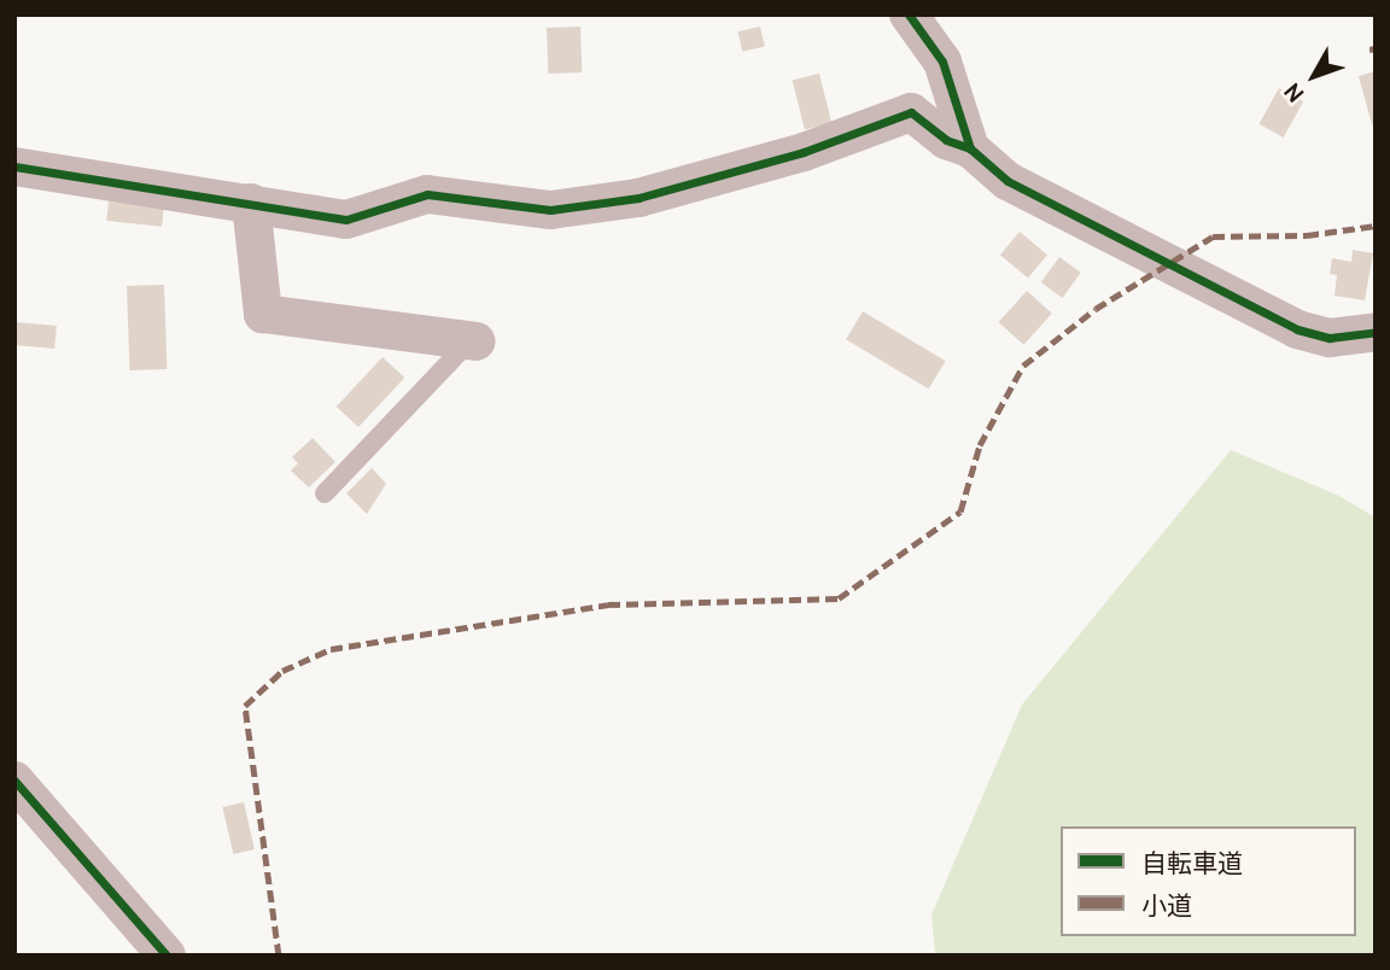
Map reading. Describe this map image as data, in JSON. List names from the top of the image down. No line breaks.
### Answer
{"legend":["自転車道","小道"],"north":"bottom left"}
